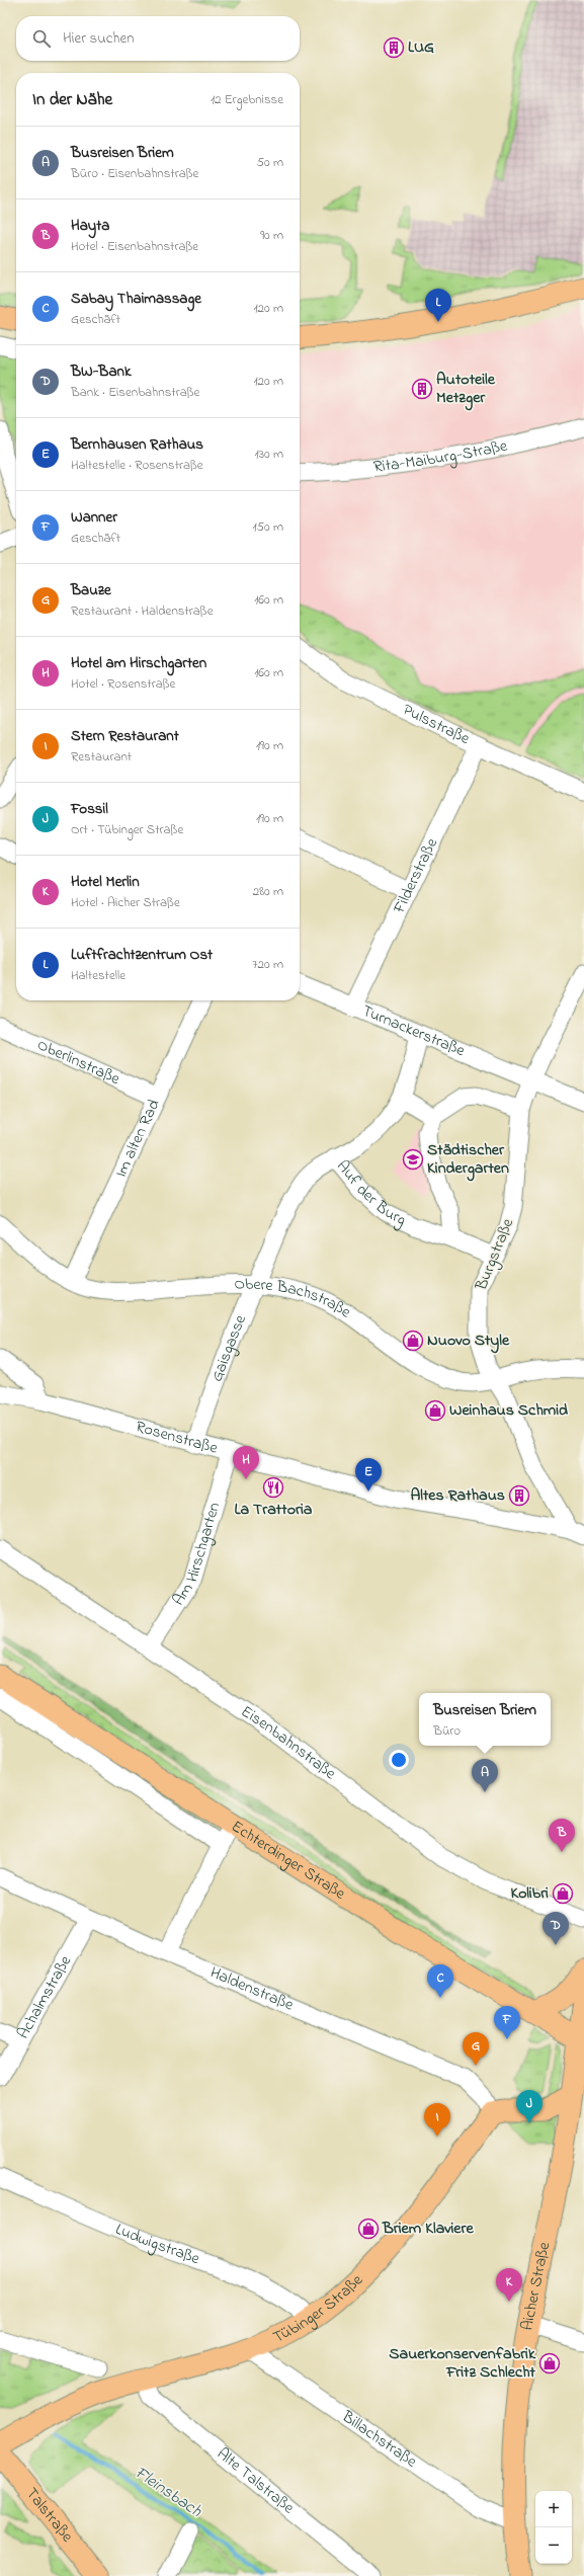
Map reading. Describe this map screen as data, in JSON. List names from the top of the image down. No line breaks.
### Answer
{"streets":{"main road":["Echterdinger Straße","Aicher Straße","Tübinger Straße","Talstraße"],"street":["Rita-Maiburg-Straße","Pulsstraße","Filderstraße","Turnackerstraße","Oberlinstraße","Im alten Rad","Auf der Burg","Burgstraße","Obere Bachstraße","Gaisgasse","Rosenstraße","Am Hirschgarten","Eisenbahnstraße","Haldenstraße","Achalmstraße","Ludwigstraße","Billachstraße","Alte Talstraße"]},"crossings":[["Pulsstraße","Filderstraße"],["Filderstraße","Turnackerstraße"],["Turnackerstraße","Auf der Burg"],["Turnackerstraße","Burgstraße"],["Oberlinstraße","Im alten Rad"],["Im alten Rad","Obere Bachstraße"],["Auf der Burg","Burgstraße"],["Auf der Burg","Gaisgasse"],["Burgstraße","Obere Bachstraße"],["Burgstraße","Rosenstraße"],["Obere Bachstraße","Gaisgasse"],["Gaisgasse","Rosenstraße"],["Rosenstraße","Am Hirschgarten"],["Am Hirschgarten","Eisenbahnstraße"],["Echterdinger Straße","Aicher Straße"],["Haldenstraße","Achalmstraße"],["Haldenstraße","Tübinger Straße"],["Ludwigstraße","Tübinger Straße"],["Aicher Straße","Billachstraße"],["Tübinger Straße","Billachstraße"],["Tübinger Straße","Alte Talstraße"]],"water":["Fleinsbach"],"places":{"building":["LUG","Autoteile Metzger","Altes Rathaus"],"school or university":["Städtischer Kindergarten"],"shop":["Nuovo Style","Weinhaus Schmid","Kolibri","Briem Klaviere","Sauerkonservenfabrik Fritz Schlecht"],"restaurant":["La Trattoria"]},"page":{"search":"Hier suchen","heading":["In der Nähe","12 Ergebnisse"],"list":[{"mark":"A","name":"Busreisen Briem","note":"Büro · Eisenbahnstraße","value":"50 m"},{"mark":"B","name":"Hayta","note":"Hotel · Eisenbahnstraße","value":"90 m"},{"mark":"C","name":"Sabay Thaimassage","note":"Geschäft","value":"120 m"},{"mark":"D","name":"BW-Bank","note":"Bank · Eisenbahnstraße","value":"120 m"},{"mark":"E","name":"Bernhausen Rathaus","note":"Haltestelle · Rosenstraße","value":"130 m"},{"mark":"F","name":"Wanner","note":"Geschäft","value":"150 m"},{"mark":"G","name":"Bauze","note":"Restaurant · Haldenstraße","value":"160 m"},{"mark":"H","name":"Hotel am Hirschgarten","note":"Hotel · Rosenstraße","value":"160 m"},{"mark":"I","name":"Stern Restaurant","note":"Restaurant","value":"190 m"},{"mark":"J","name":"Fossil","note":"Ort · Tübinger Straße","value":"190 m"},{"mark":"K","name":"Hotel Merlin","note":"Hotel · Aicher Straße","value":"280 m"},{"mark":"L","name":"Luftfrachtzentrum Ost","note":"Haltestelle","value":"720 m"}],"pins":["L","H","E","A","B","D","C","F","G","J","I","K"],"popup":["Busreisen Briem","Büro"],"map_buttons":["+","−"]}}
